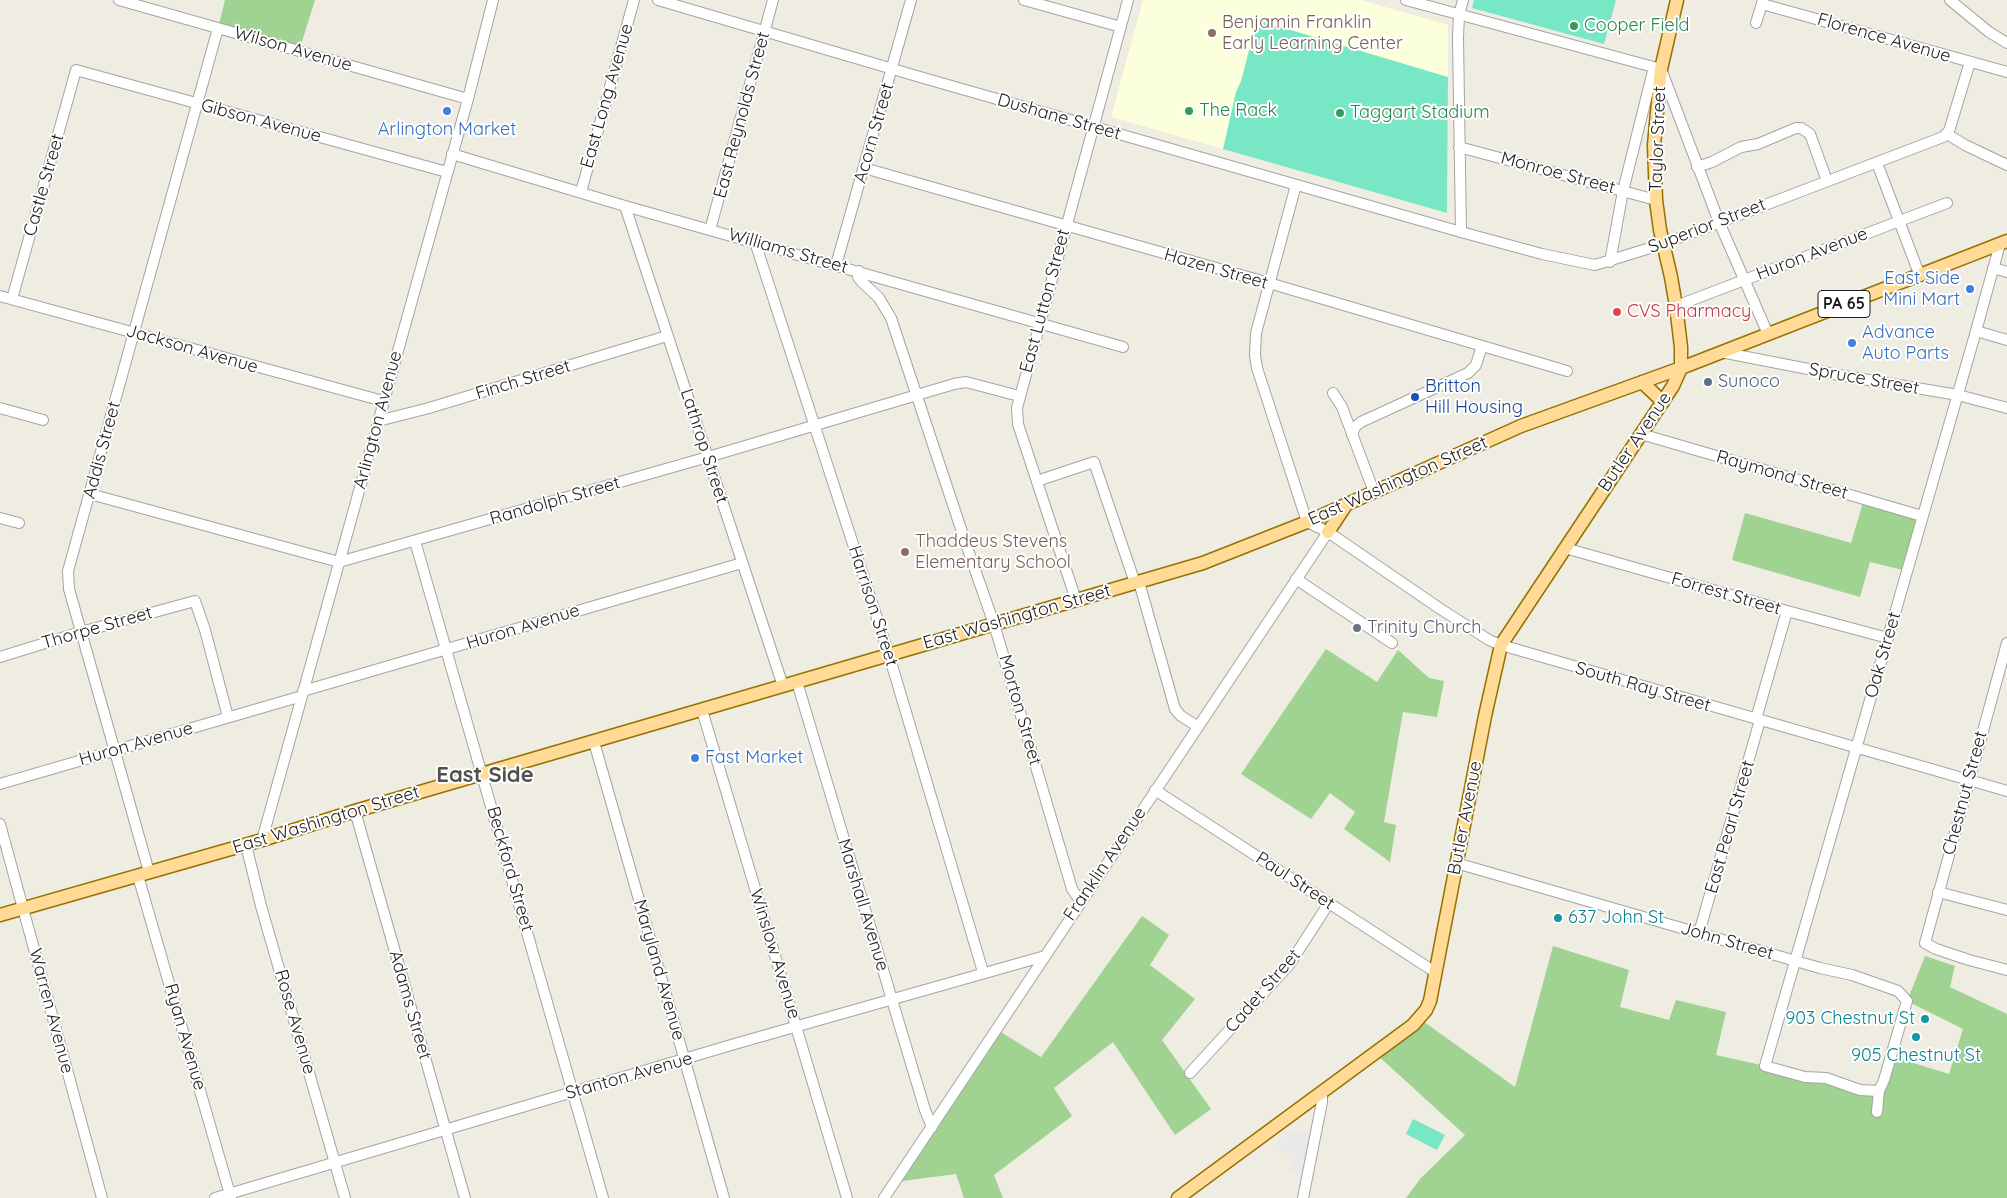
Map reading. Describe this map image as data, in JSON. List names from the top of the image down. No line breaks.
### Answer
{"streets":{"main road":["Taylor Street","PA 65","Butler Avenue","East Washington Street"],"street":["Florence Avenue","Wilson Avenue","East Long Avenue","East Reynolds Street","Dushane Street","Gibson Avenue","Acorn Street","Monroe Street","Castle Street","Superior Street","Williams Street","Huron Avenue","Hazen Street","East Lutton Street","Jackson Avenue","Spruce Street","Finch Street","Arlington Avenue","Lathrop Street","Addis Street","Raymond Street","Randolph Street","Forrest Street","Harrison Street","Thorpe Street","Oak Street","South Ray Street","Morton Street","Chestnut Street","East Pearl Street","Franklin Avenue","Beckford Street","Paul Street","Marshall Avenue","John Street","Winslow Avenue","Maryland Avenue","Cadet Street","Adams Street","Warren Avenue","Rose Avenue","Ryan Avenue","Stanton Avenue"]},"crossings":[["Wilson Avenue","Arlington Avenue"],["Wilson Avenue","Addis Street"],["East Long Avenue","Williams Street"],["East Reynolds Street","Dushane Street"],["East Reynolds Street","Williams Street"],["Dushane Street","Acorn Street"],["Dushane Street","Superior Street"],["Dushane Street","East Lutton Street"],["Gibson Avenue","Castle Street"],["Gibson Avenue","Arlington Avenue"],["Gibson Avenue","Addis Street"],["Acorn Street","Williams Street"],["Acorn Street","Hazen Street"],["Taylor Street","Monroe Street"],["Taylor Street","Superior Street"],["Taylor Street","Huron Avenue"],["Taylor Street","Butler Avenue"],["Taylor Street","East Washington Street"],["Castle Street","Jackson Avenue"],["Williams Street","East Lutton Street"],["Williams Street","Arlington Avenue"],["Williams Street","Lathrop Street"],["Williams Street","Harrison Street"],["Williams Street","Morton Street"],["Huron Avenue","Arlington Avenue"],["Huron Avenue","Lathrop Street"],["Huron Avenue","Addis Street"],["Huron Avenue","Thorpe Street"],["Huron Avenue","Beckford Street"],["Hazen Street","East Lutton Street"],["East Lutton Street","East Washington Street"],["East Lutton Street","Randolph Street"],["Jackson Avenue","Arlington Avenue"],["Jackson Avenue","Addis Street"],["Spruce Street","East Washington Street"],["Spruce Street","Oak Street"],["Finch Street","Arlington Avenue"],["Finch Street","Lathrop Street"],["Arlington Avenue","East Washington Street"],["Arlington Avenue","Randolph Street"],["Butler Avenue","Raymond Street"],["Butler Avenue","East Washington Street"],["Butler Avenue","Forrest Street"],["Butler Avenue","South Ray Street"],["Butler Avenue","Paul Street"],["Butler Avenue","John Street"],["Lathrop Street","East Washington Street"],["Lathrop Street","Randolph Street"],["Addis Street","East Washington Street"],["Addis Street","Thorpe Street"],["Addis Street","Ryan Avenue"],["Raymond Street","Oak Street"],["East Washington Street","Harrison Street"],["East Washington Street","Oak Street"],["East Washington Street","South Ray Street"],["East Washington Street","Morton Street"],["East Washington Street","Beckford Street"],["East Washington Street","Marshall Avenue"],["East Washington Street","Winslow Avenue"],["East Washington Street","Maryland Avenue"],["East Washington Street","Adams Street"],["East Washington Street","Warren Avenue"],["East Washington Street","Rose Avenue"],["East Washington Street","Ryan Avenue"],["Randolph Street","Harrison Street"],["Randolph Street","Morton Street"],["Randolph Street","Beckford Street"],["Forrest Street","Oak Street"],["Forrest Street","East Pearl Street"],["Harrison Street","Stanton Avenue"],["Oak Street","South Ray Street"],["Oak Street","John Street"],["South Ray Street","Chestnut Street"],["South Ray Street","East Pearl Street"],["South Ray Street","Franklin Avenue"],["Morton Street","Franklin Avenue"],["East Pearl Street","John Street"],["Franklin Avenue","Paul Street"],["Franklin Avenue","Marshall Avenue"],["Franklin Avenue","Stanton Avenue"],["Beckford Street","Stanton Avenue"],["Paul Street","Cadet Street"],["Marshall Avenue","Stanton Avenue"],["Winslow Avenue","Stanton Avenue"],["Maryland Avenue","Stanton Avenue"],["Adams Street","Stanton Avenue"],["Rose Avenue","Stanton Avenue"],["Ryan Avenue","Stanton Avenue"]],"districts":["East Side"],"places":["Cooper Field","Benjamin Franklin Early Learning Center","Arlington Market","The Rack","Taggart Stadium","East Side Mini Mart","CVS Pharmacy","Advance Auto Parts","Sunoco","Britton Hill Housing","Thaddeus Stevens Elementary School","Trinity Church","Fast Market","637 John St","903 Chestnut St","905 Chestnut St"]}
